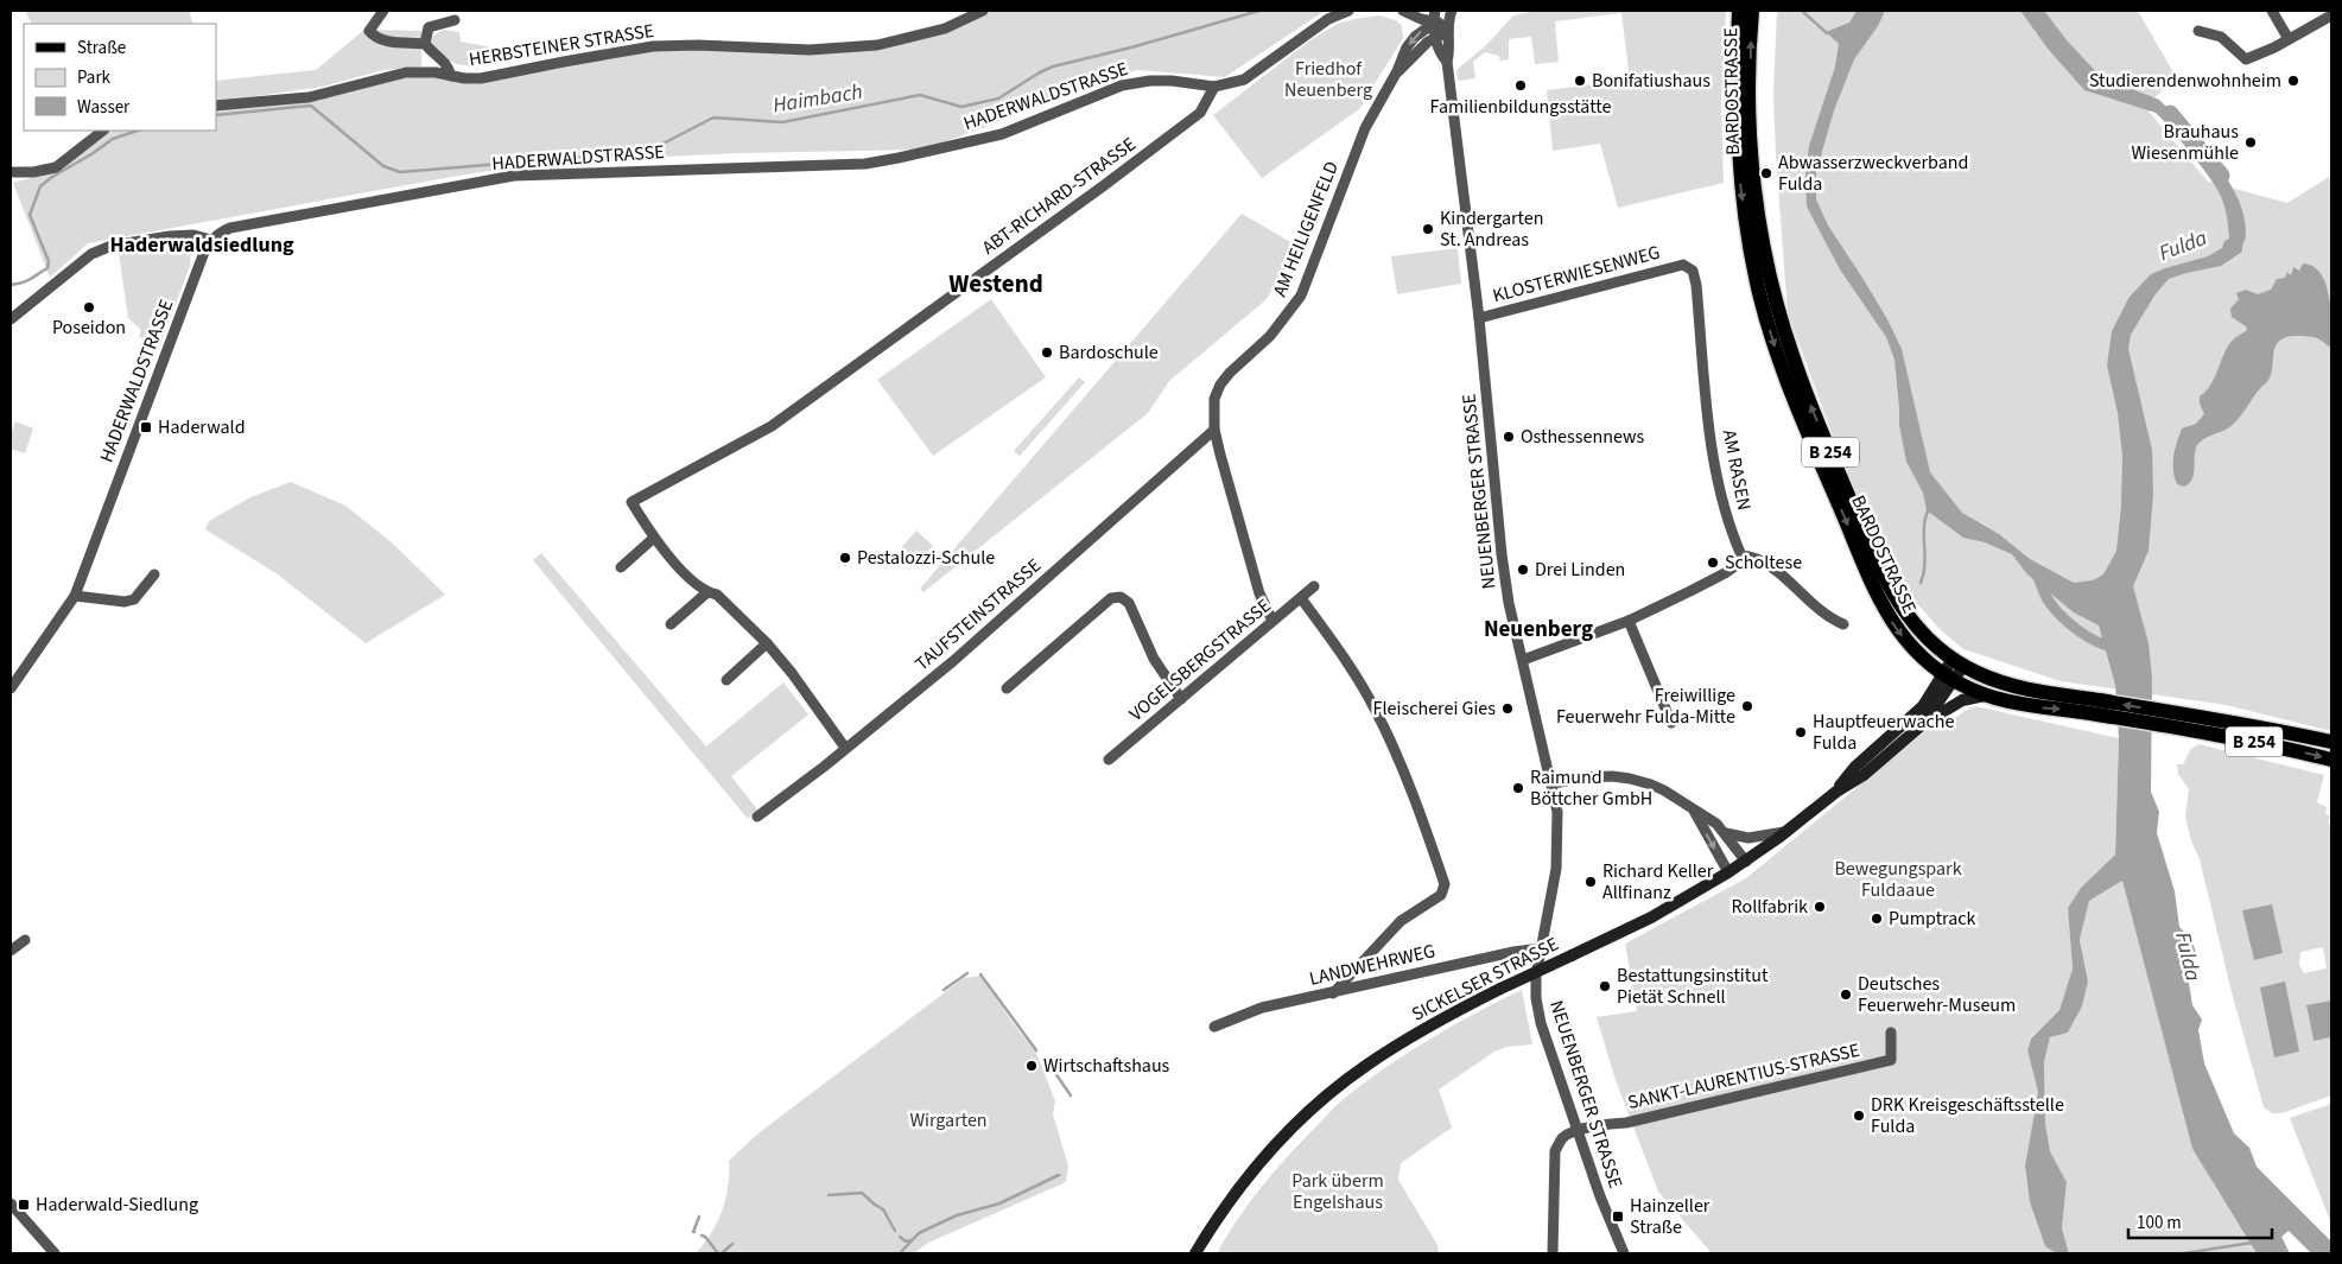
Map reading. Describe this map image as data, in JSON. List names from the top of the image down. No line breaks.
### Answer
{"streets":{"main road":["BARDOSTRASSE","B 254","SICKELSER STRASSE"],"street":["HERBSTEINER STRASSE","HADERWALDSTRASSE","ABT-RICHARD-STRASSE","AM HEILIGENFELD","KLOSTERWIESENWEG","AM RASEN","NEUENBERGER STRASSE","TAUFSTEINSTRASSE","VOGELSBERGSTRASSE","LANDWEHRWEG","SANKT-LAURENTIUS-STRASSE"]},"crossings":[["BARDOSTRASSE","SICKELSER STRASSE"],["HADERWALDSTRASSE","ABT-RICHARD-STRASSE"],["AM HEILIGENFELD","NEUENBERGER STRASSE"],["AM HEILIGENFELD","TAUFSTEINSTRASSE"],["AM HEILIGENFELD","VOGELSBERGSTRASSE"],["KLOSTERWIESENWEG","AM RASEN"],["KLOSTERWIESENWEG","NEUENBERGER STRASSE"],["NEUENBERGER STRASSE","LANDWEHRWEG"],["NEUENBERGER STRASSE","SANKT-LAURENTIUS-STRASSE"]],"districts":["Haderwaldsiedlung","Westend","Neuenberg"],"water":["Haimbach","Fulda"],"parks":["Friedhof Neuenberg","Bewegungspark Fuldaaue","Wirgarten","Park überm Engelshaus"],"places":{"other":["Bonifatiushaus","Studierendenwohnheim","Familienbildungsstätte","Brauhaus Wiesenmühle","Abwasserzweckverband Fulda","Kindergarten St. Andreas","Poseidon","Bardoschule","Osthessennews","Pestalozzi-Schule","Scholtese","Drei Linden","Freiwillige Feuerwehr Fulda-Mitte","Fleischerei Gies","Hauptfeuerwache Fulda","Raimund Böttcher GmbH","Richard Keller Allfinanz","Rollfabrik","Pumptrack","Bestattungsinstitut Pietät Schnell","Deutsches Feuerwehr-Museum","Wirtschaftshaus","DRK Kreisgeschäftsstelle Fulda"],"transit":["Haderwald","Haderwald-Siedlung","Hainzeller Straße"]},"legend":["Straße","Park","Wasser"],"scale_bar":"100 m"}
